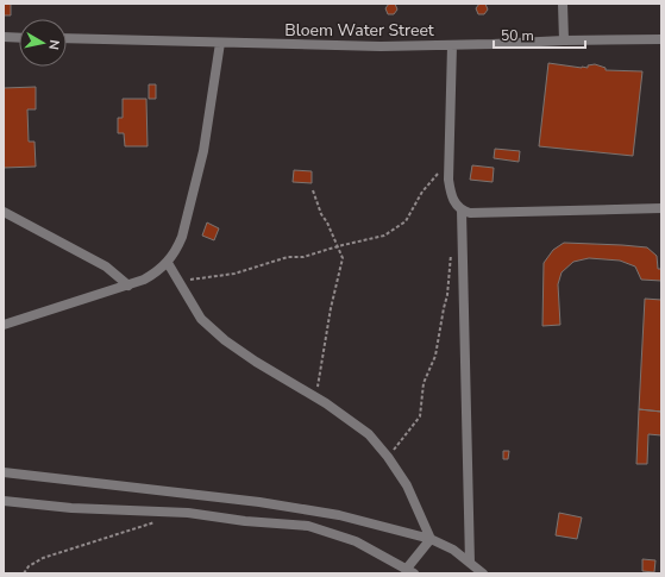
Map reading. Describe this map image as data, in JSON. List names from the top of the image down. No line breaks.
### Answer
{"streets":{"street":["Bloem Water Street"]},"scale_bar":"50 m","north":"right"}
